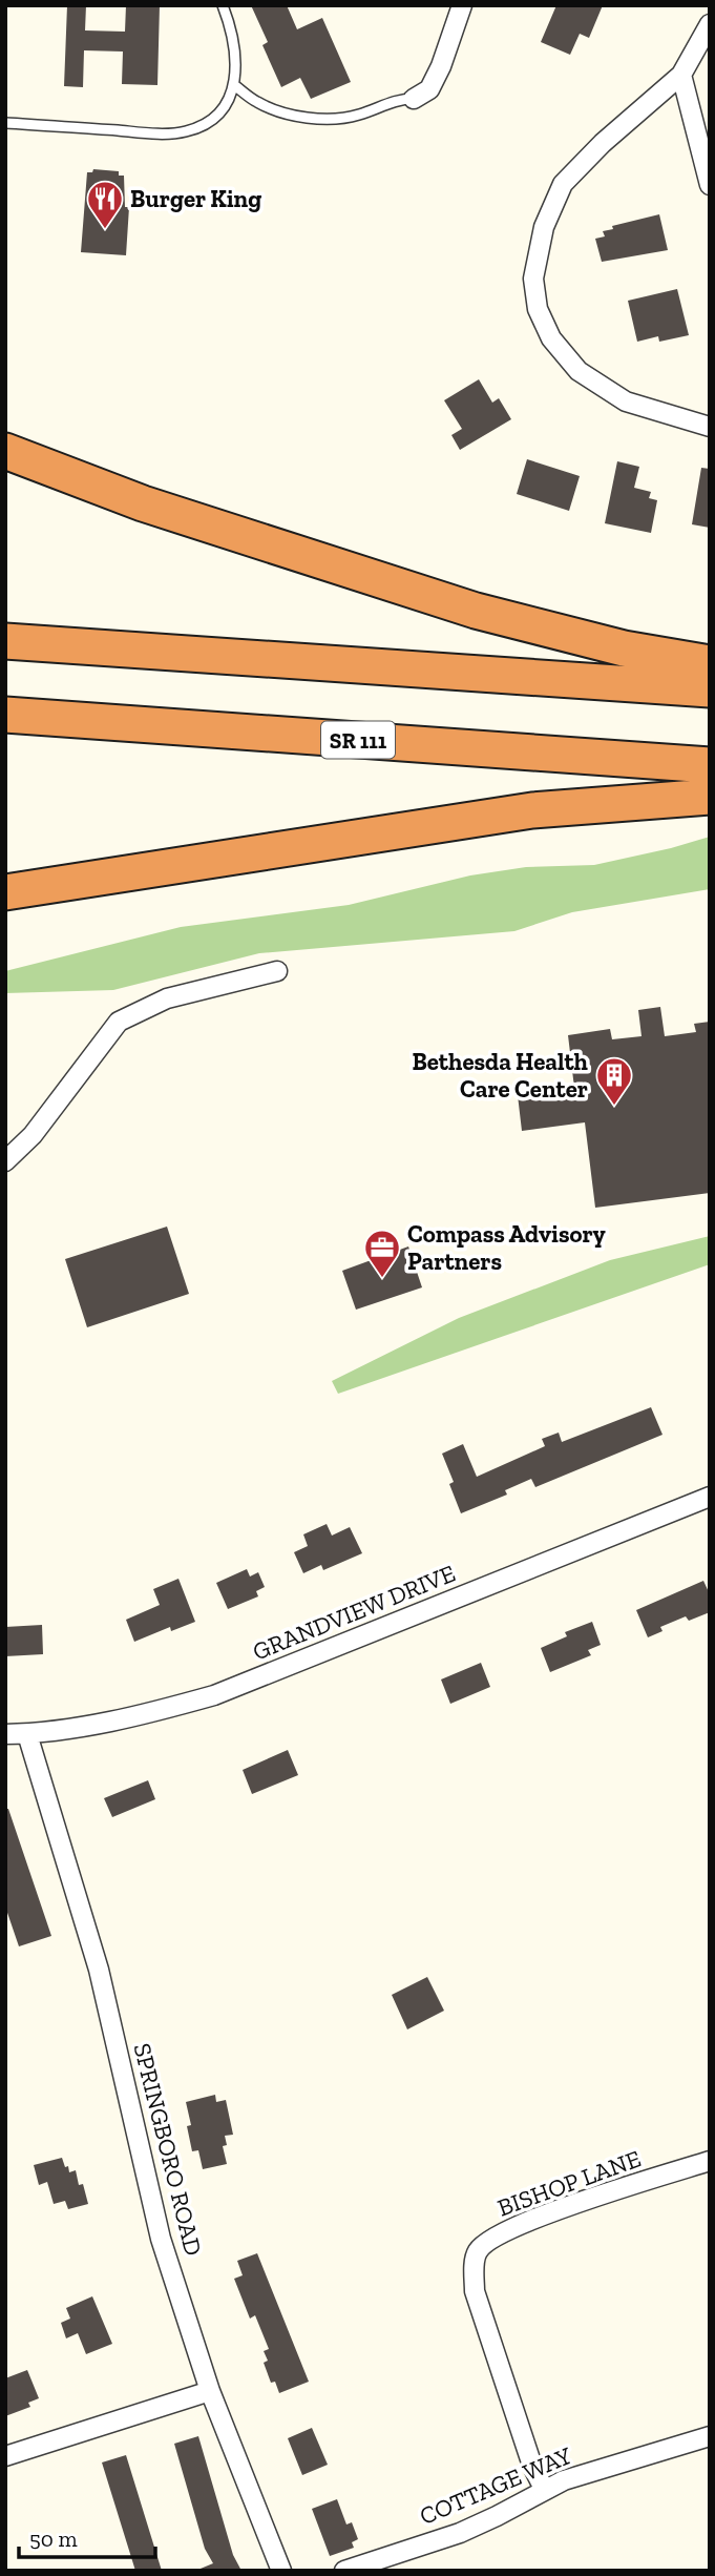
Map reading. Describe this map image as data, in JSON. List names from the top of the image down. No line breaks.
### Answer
{"streets":{"highway":["SR 111"],"street":["GRANDVIEW DRIVE","SPRINGBORO ROAD","BISHOP LANE","COTTAGE WAY"]},"crossings":[["GRANDVIEW DRIVE","SPRINGBORO ROAD"],["BISHOP LANE","COTTAGE WAY"]],"places":{"restaurant":["Burger King"],"building":["Bethesda Health Care Center"],"office":["Compass Advisory Partners"]},"scale_bar":"50 m"}
